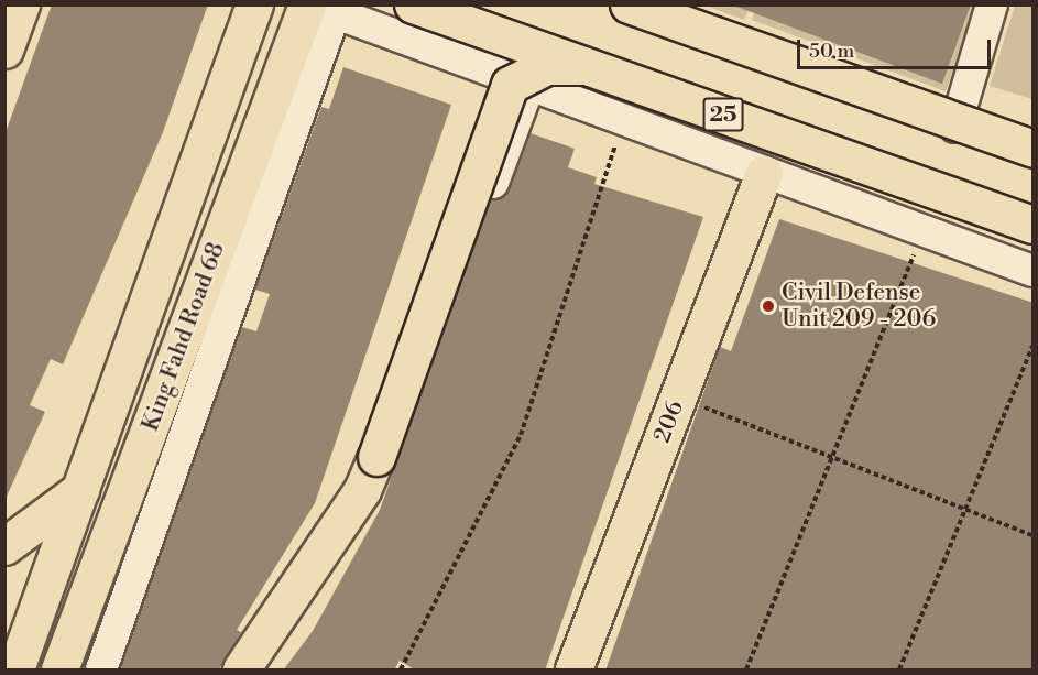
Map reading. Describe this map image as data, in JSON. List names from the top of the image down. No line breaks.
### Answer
{"streets":{"main road":["25","King Fahd Road 68","206"]},"places":["Civil Defense Unit 209 - 206"],"scale_bar":"50 m"}
